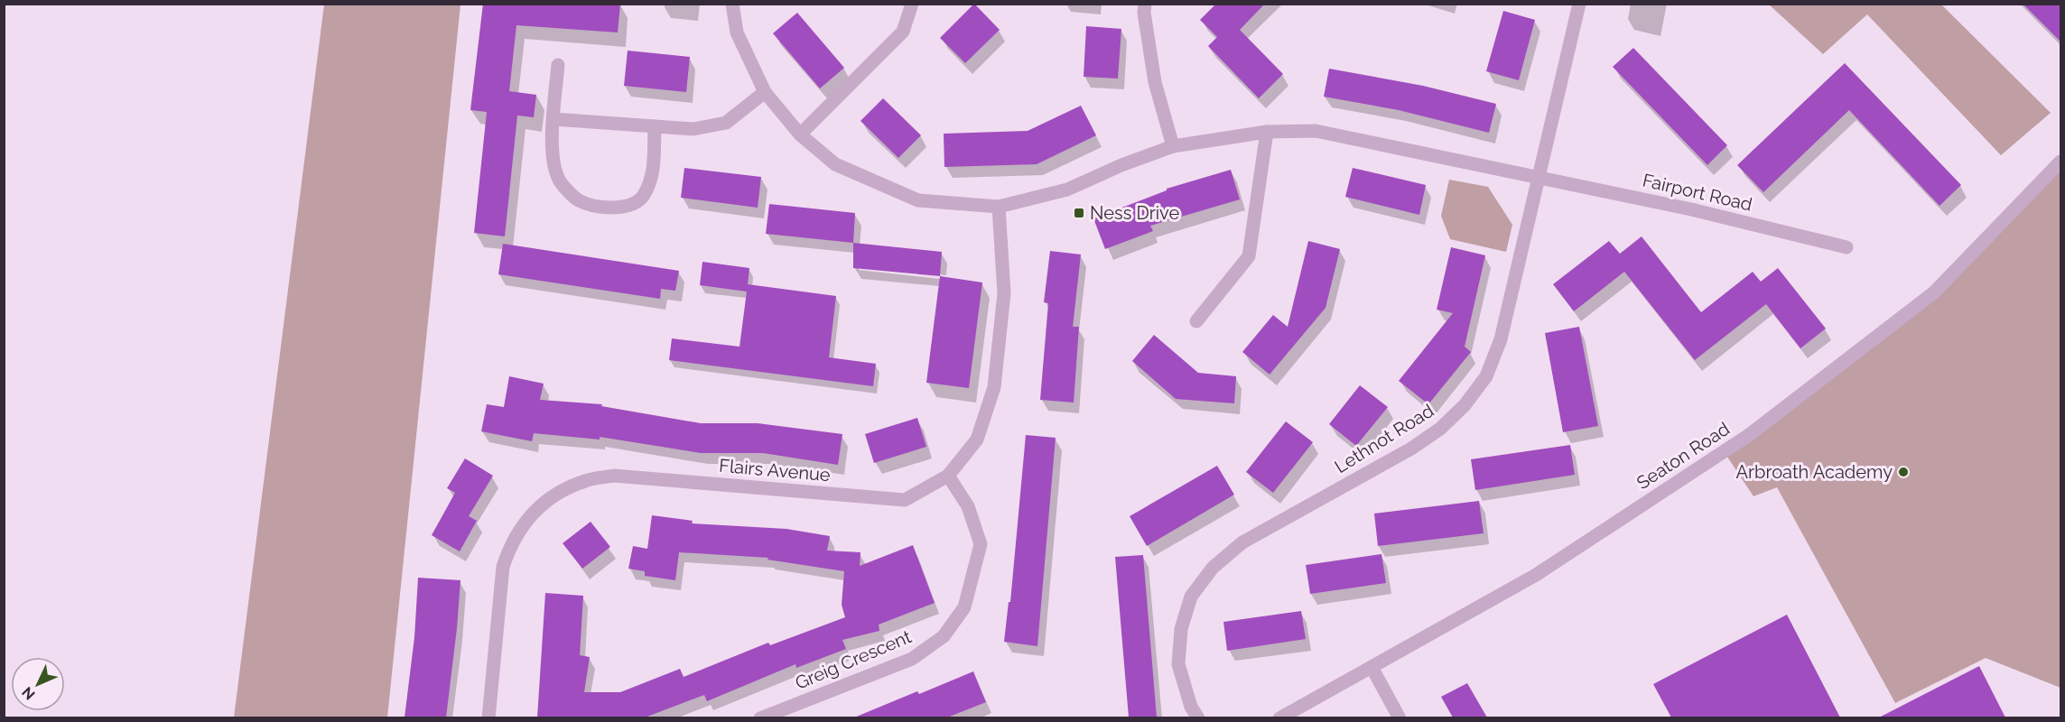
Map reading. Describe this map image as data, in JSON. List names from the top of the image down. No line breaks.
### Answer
{"streets":{"street":["Fairport Road","Lethnot Road","Seaton Road","Flairs Avenue","Greig Crescent"]},"crossings":[["Fairport Road","Lethnot Road"],["Flairs Avenue","Greig Crescent"]],"places":{"transit":["Ness Drive"],"other":["Arbroath Academy"]},"north":"bottom left"}
